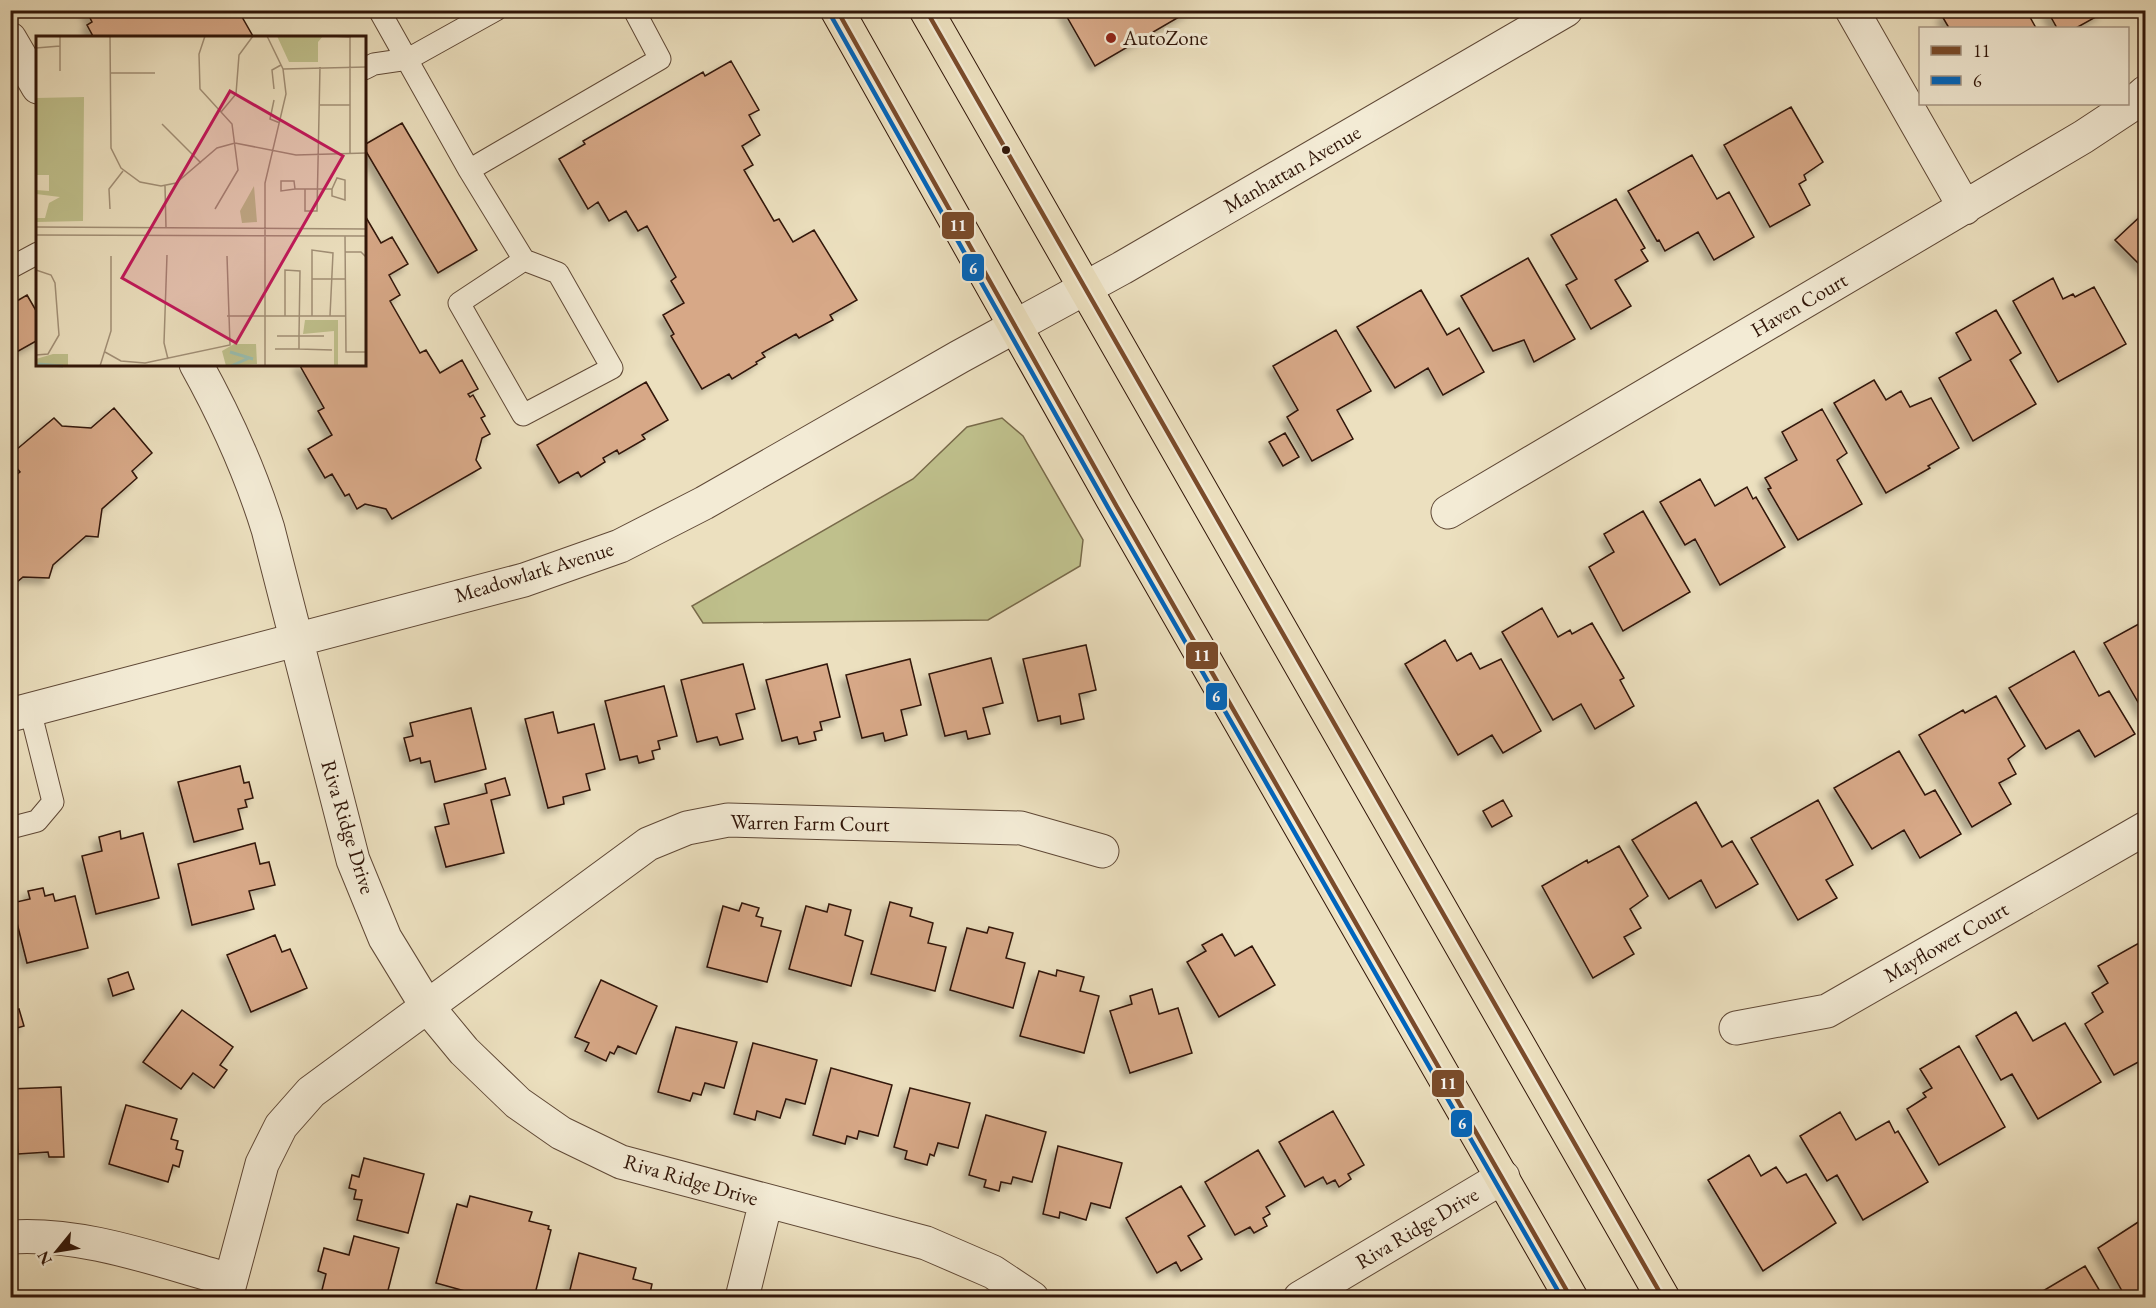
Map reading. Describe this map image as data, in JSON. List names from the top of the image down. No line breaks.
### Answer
{"streets":{"street":["Manhattan Avenue","Haven Court","Meadowlark Avenue","Warren Farm Court","Riva Ridge Drive","Mayflower Court"]},"crossings":[["Manhattan Avenue","Meadowlark Avenue"],["Meadowlark Avenue","Riva Ridge Drive"],["Warren Farm Court","Riva Ridge Drive"]],"places":["AutoZone"],"lines":["transit line 11","transit line 6"],"legend":["11","6"],"north":"bottom left"}
